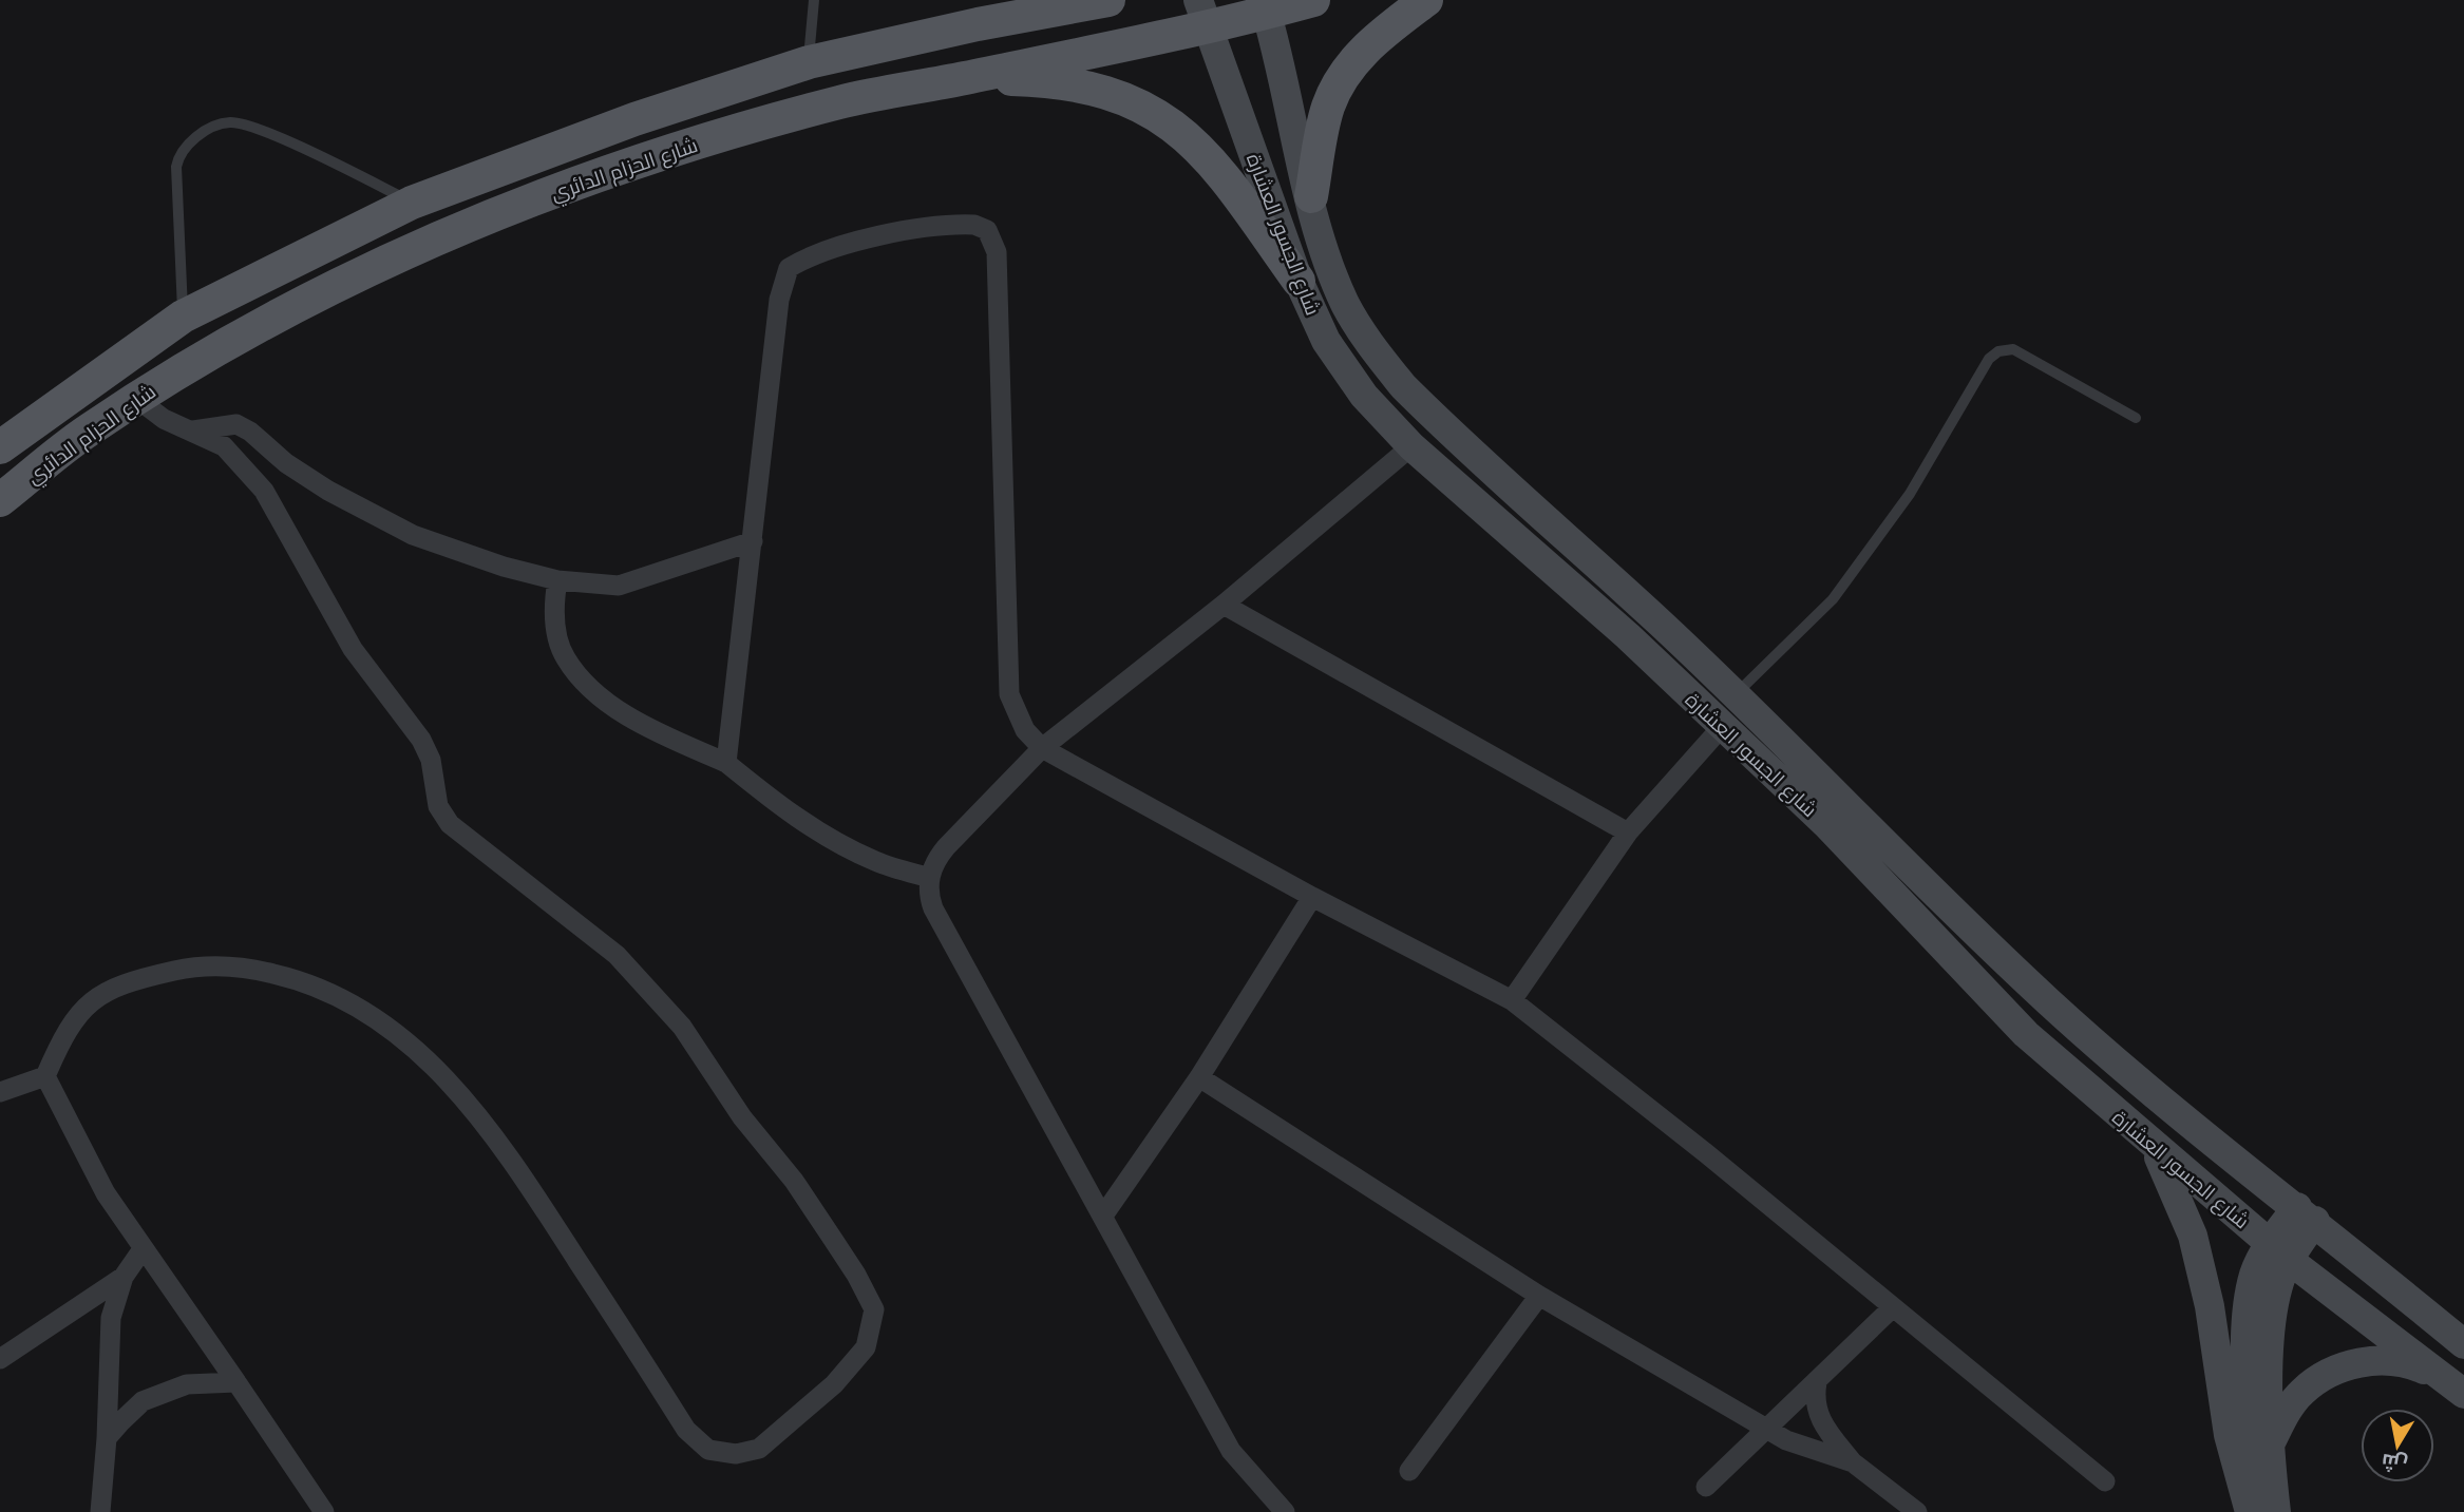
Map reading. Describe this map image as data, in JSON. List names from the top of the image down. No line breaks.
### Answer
{"streets":{"main road":["شارع الحزام الدائري","شارع الجسور العشارة"]},"crossings":[["شارع الحزام الدائري","شارع الجسور العشارة"]],"north":"bottom"}
